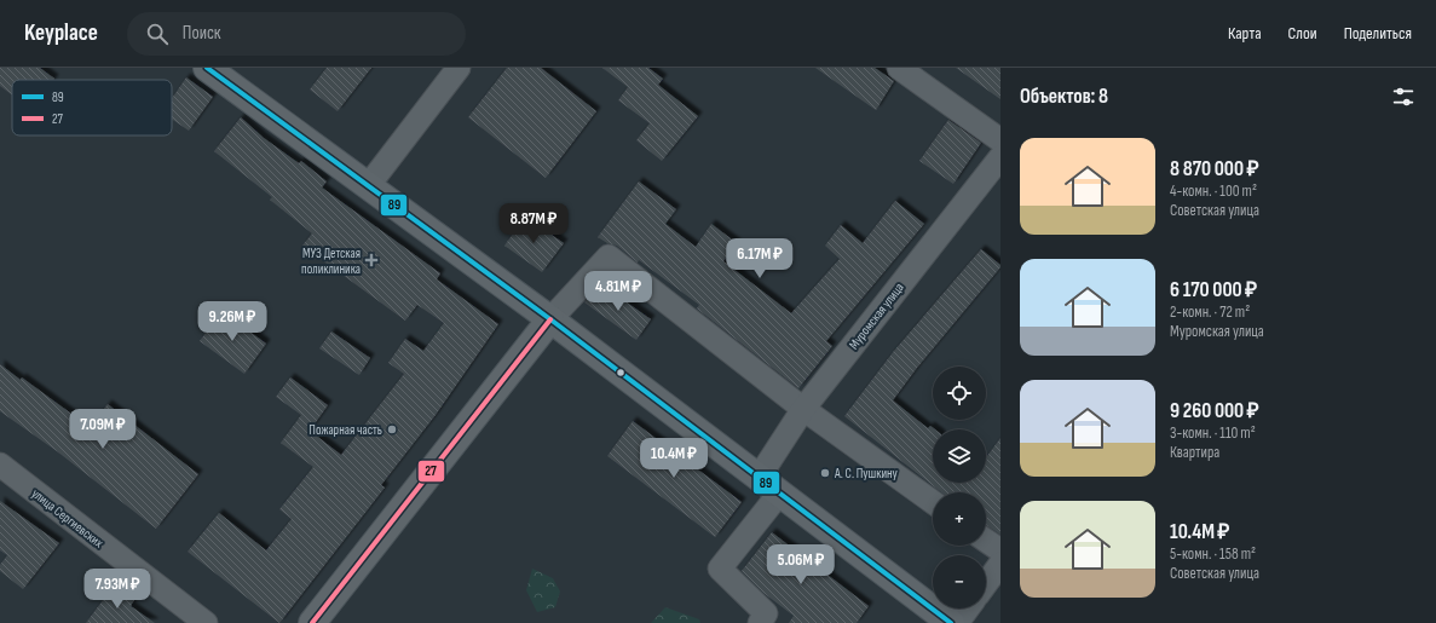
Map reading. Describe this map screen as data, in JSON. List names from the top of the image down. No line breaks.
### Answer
{"streets":{"street":["Муромская улица","улица Сергиевских"]},"places":{"health":["МУЗ Детская поликлиника"],"other":["Пожарная часть","А. С. Пушкину"]},"lines":["transit line 89","transit line 27"],"legend":["89","27"],"page":{"header":"Keyplace","search":"Поиск","nav":["Карта","Слои","Поделиться"],"heading":"Объектов: 8","list":[{"name":"8 870 000 ₽","note":"4-комн. · 100 m² · Советская улица"},{"name":"6 170 000 ₽","note":"2-комн. · 72 m² · Муромская улица"},{"name":"9 260 000 ₽","note":"3-комн. · 110 m² · Квартира"},{"name":"10.4M ₽","note":"5-комн. · 158 m² · Советская улица"}],"price":["8.87M ₽","6.17M ₽","4.81M ₽","9.26M ₽","7.09M ₽","10.4M ₽","5.06M ₽","7.93M ₽"],"map_buttons":["+","−"]}}
